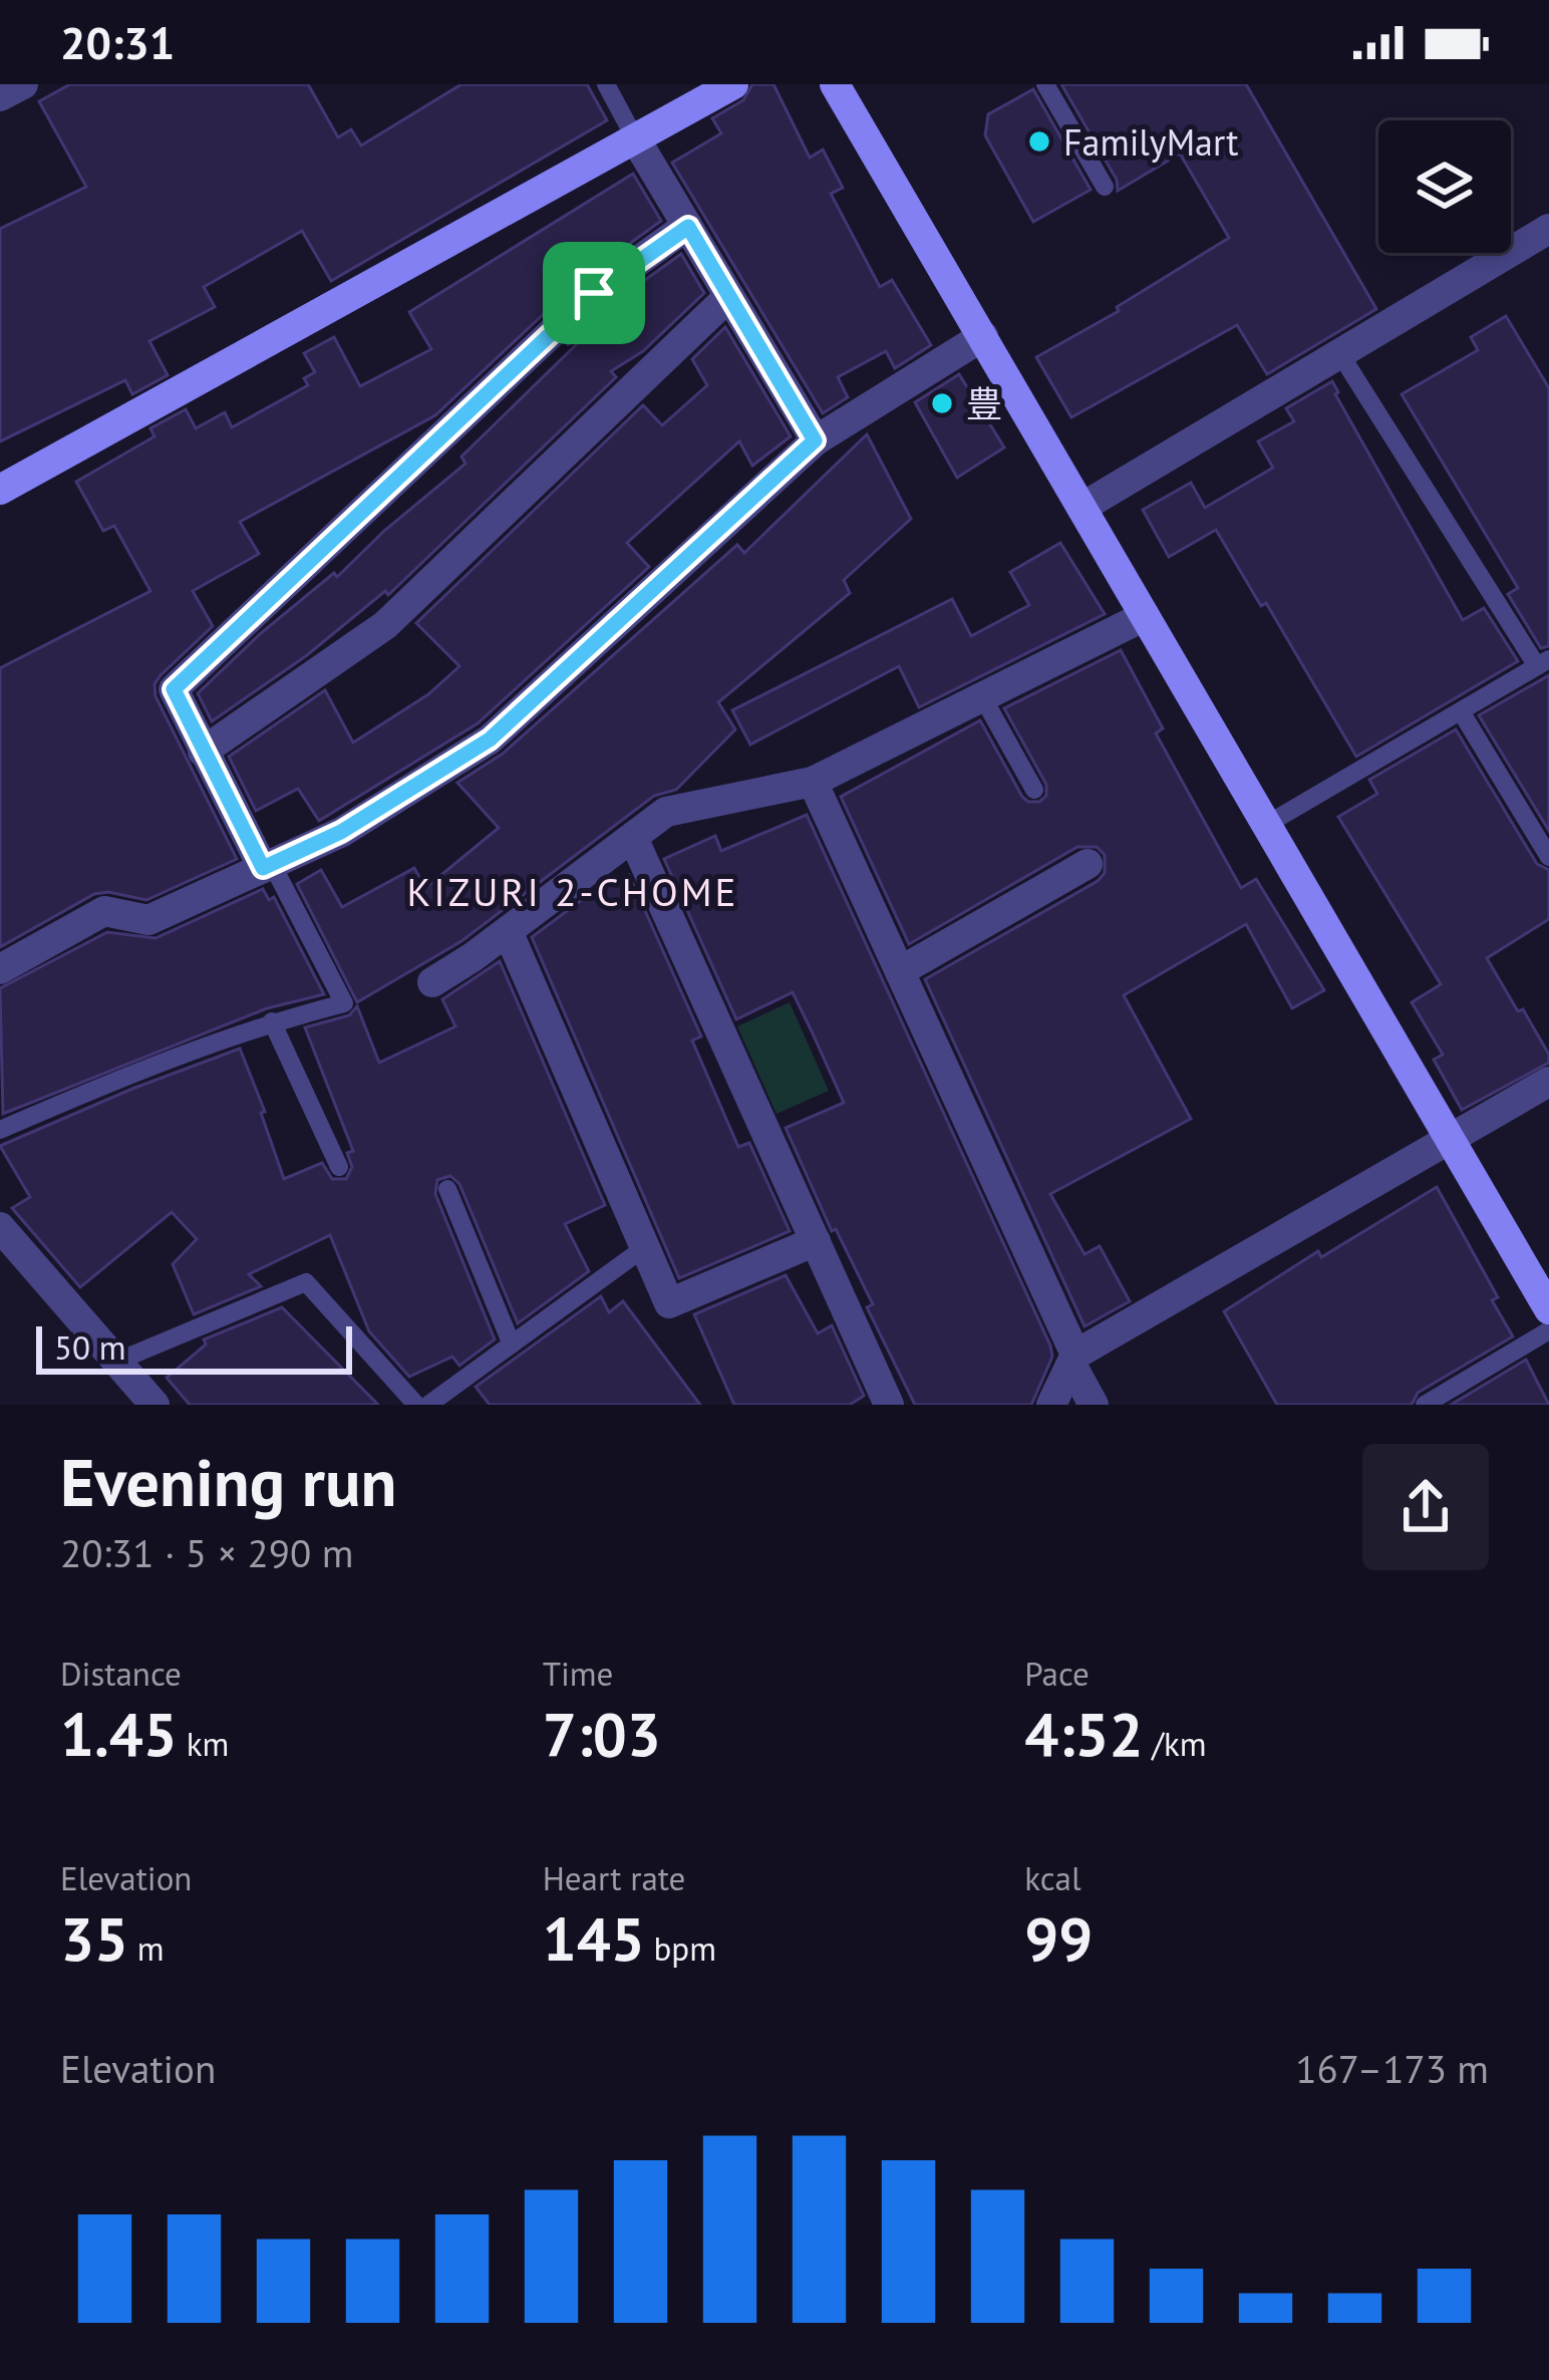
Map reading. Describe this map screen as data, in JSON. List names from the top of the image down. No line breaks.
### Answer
{"districts":["KIZURI 2-CHOME"],"places":["FamilyMart","豊"],"scale_bar":"50 m","page":{"status":"20:31","scale":"50 m","heading":["Evening run","20:31 · 5 × 290 m"],"stats":[["Distance","1.45 km"],["Time","7:03"],["Pace","4:52 /km"],["Elevation","35 m"],["Heart rate","145 bpm"],["kcal","99"]],"chart":["Elevation","167–173 m"]}}
